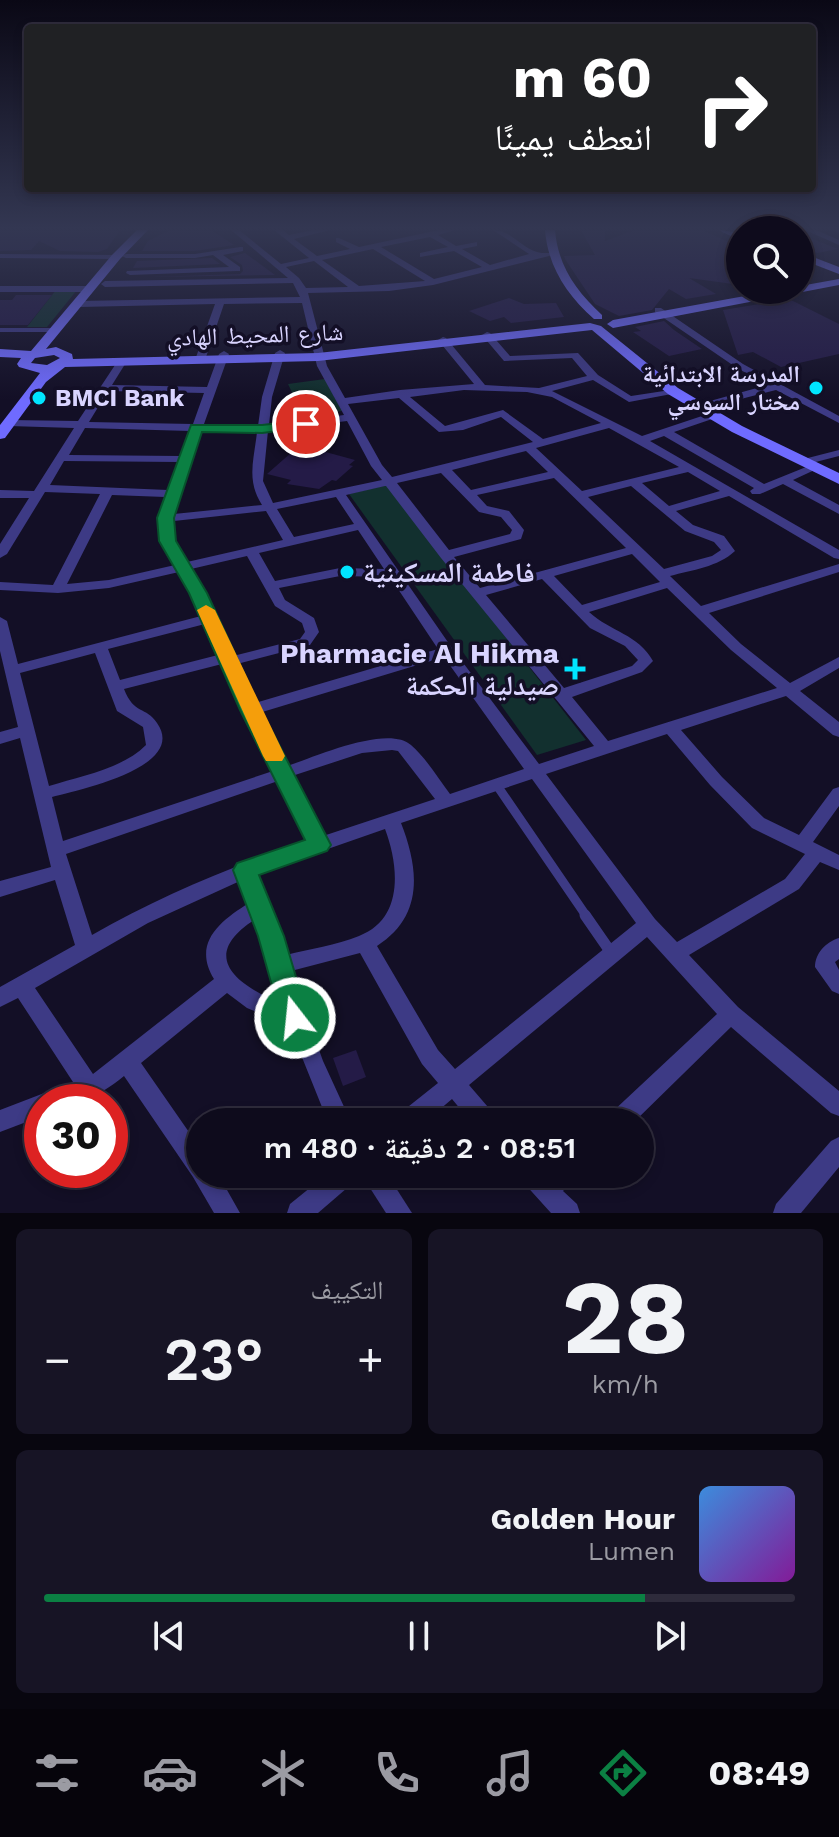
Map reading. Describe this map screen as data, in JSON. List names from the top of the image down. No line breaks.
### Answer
{"streets":{"street":["شارع المحيط الهادي"]},"places":{"other":["المدرسة الابتدائية مختار السوسي","BMCI Bank","فاطمة المسكينية"],"health":["Pharmacie Al Hikma صيدلية الحكمة"]},"page":{"turn":["60 m","انعطف يمينًا"],"limit":"30","trip":"08:51 · 2 دقيقة · 480 m","tile":[["28","km/h"],"التكييف"],"heat":["−","23°","+"],"song":["Golden Hour","Lumen"],"tabs":"08:49"}}
